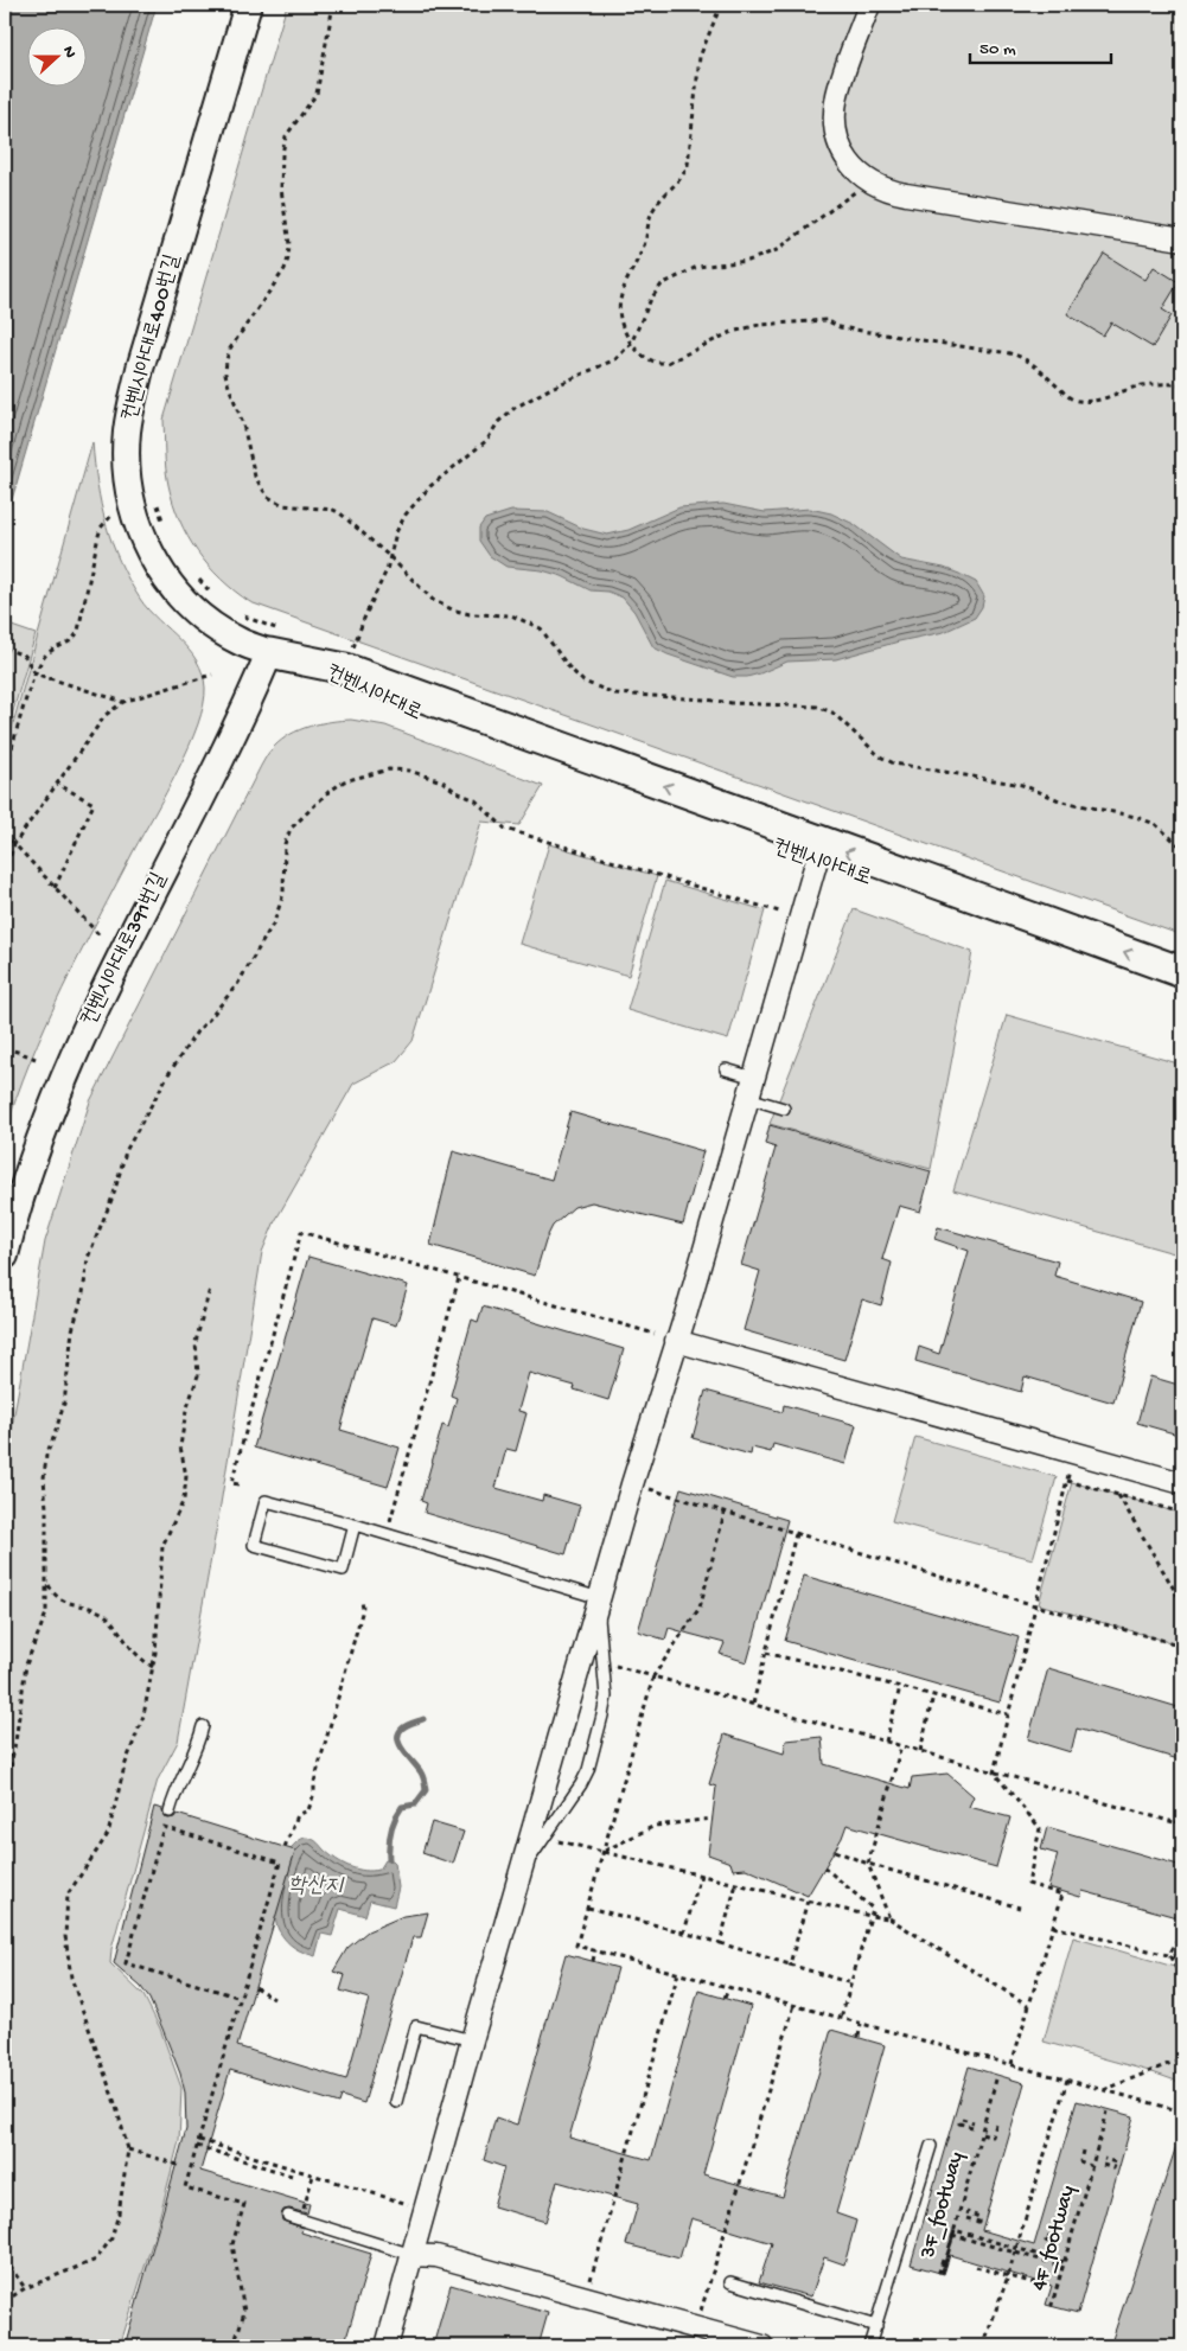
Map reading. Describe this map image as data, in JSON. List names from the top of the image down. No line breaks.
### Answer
{"streets":{"main road":["컨벤시아대로"],"street":["컨벤시아대로400번길","컨벤시아대로391번길"],"path":["3F_footway","4F_footway"]},"crossings":[["컨벤시아대로400번길","컨벤시아대로391번길"],["3F_footway","4F_footway"]],"water":["학산지"],"scale_bar":"50 m","north":"right"}
